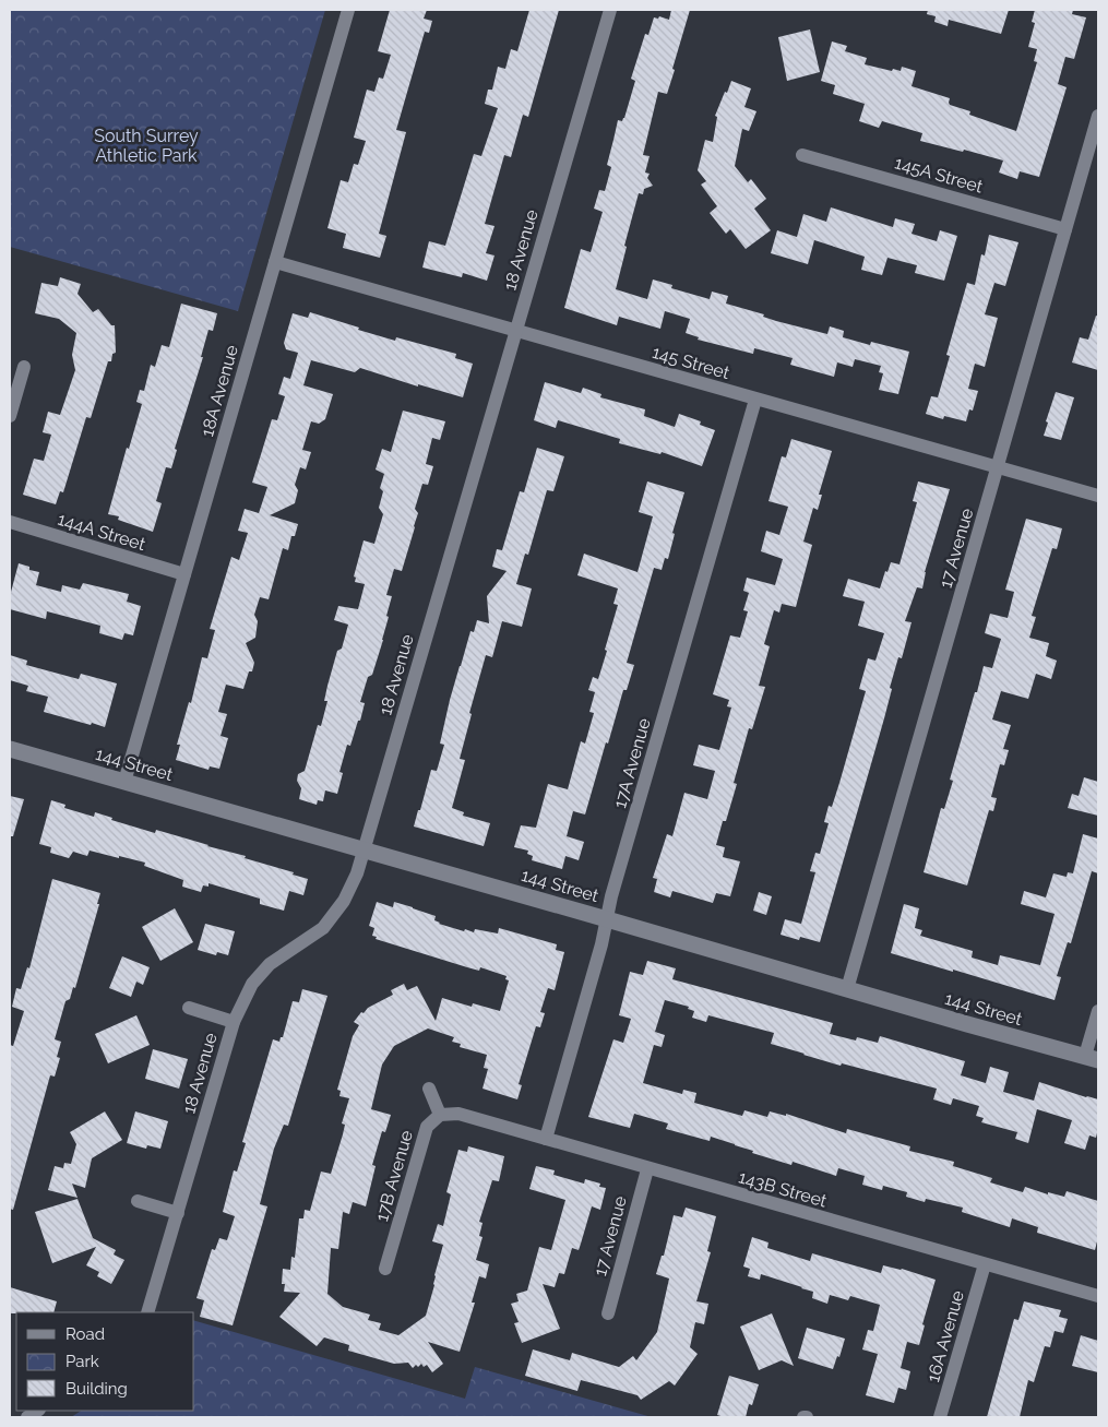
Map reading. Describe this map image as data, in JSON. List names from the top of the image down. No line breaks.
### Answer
{"streets":{"street":["145A Street","18 Avenue","145 Street","18A Avenue","144A Street","17 Avenue","17A Avenue","144 Street","17B Avenue","143B Street","16A Avenue"]},"crossings":[["145A Street","17 Avenue"],["18 Avenue","145 Street"],["18 Avenue","144 Street"],["145 Street","18A Avenue"],["145 Street","17 Avenue"],["145 Street","17A Avenue"],["18A Avenue","144A Street"],["18A Avenue","144 Street"],["17 Avenue","144 Street"],["17 Avenue","143B Street"],["17A Avenue","144 Street"],["17A Avenue","143B Street"],["17B Avenue","143B Street"],["143B Street","16A Avenue"]],"parks":["South Surrey Athletic Park"],"legend":["Road","Park","Building"]}
